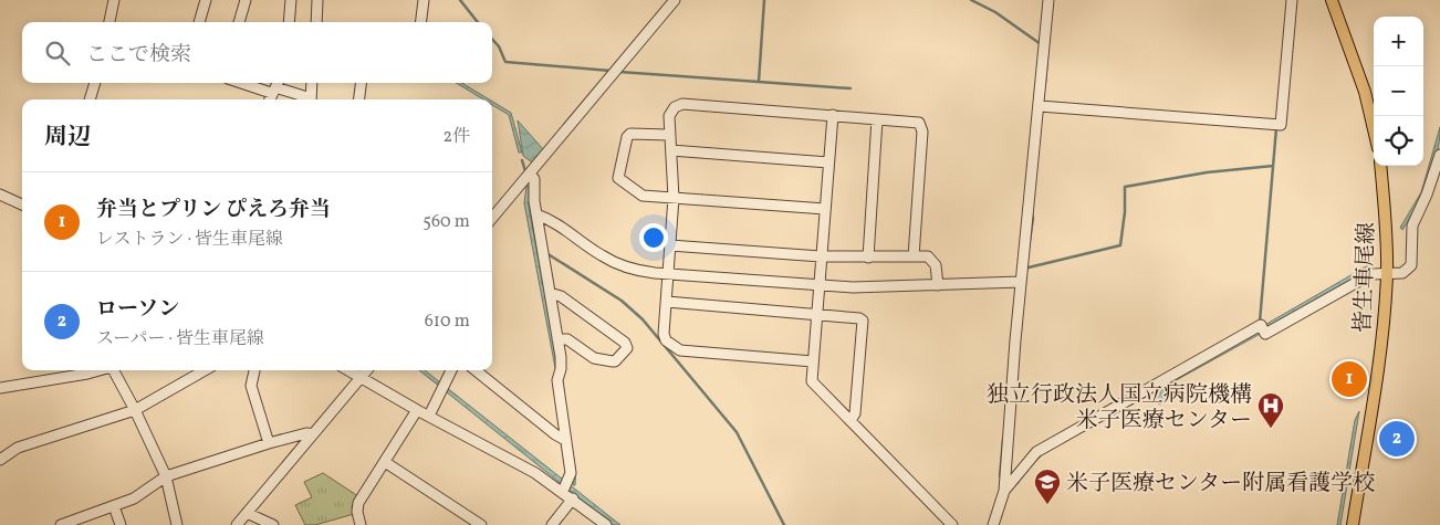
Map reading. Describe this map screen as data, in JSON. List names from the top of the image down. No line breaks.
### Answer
{"streets":{"main road":["皆生車尾線"]},"places":{"hospital":["独立行政法人国立病院機構 米子医療センター"],"school or university":["米子医療センター附属看護学校"]},"page":{"map_buttons":["+","−"],"search":"ここで検索","heading":["周辺","2件"],"list":[{"mark":"1","name":"弁当とプリン ぴえろ弁当","note":"レストラン · 皆生車尾線","value":"560 m"},{"mark":"2","name":"ローソン","note":"スーパー · 皆生車尾線","value":"610 m"}],"pins":["1","2"]}}
